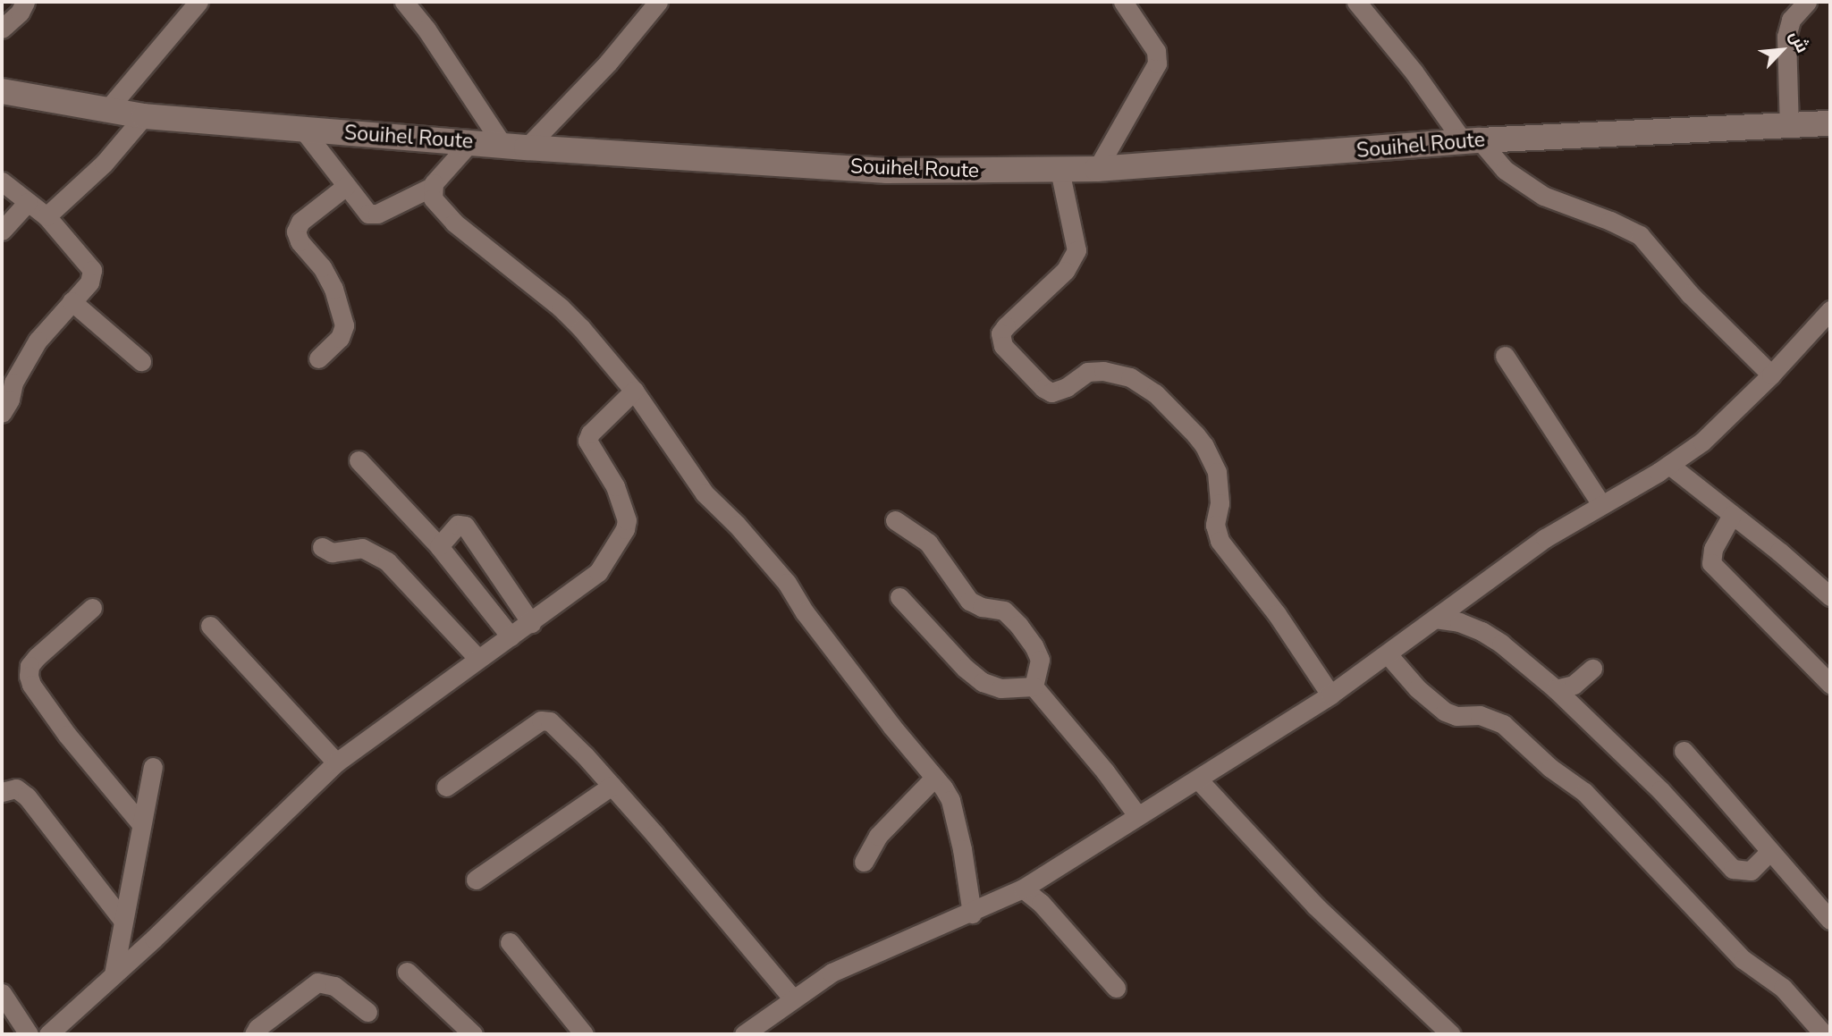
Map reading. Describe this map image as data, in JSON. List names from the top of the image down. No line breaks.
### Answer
{"streets":{"main road":["Souihel Route"]},"north":"top right"}
